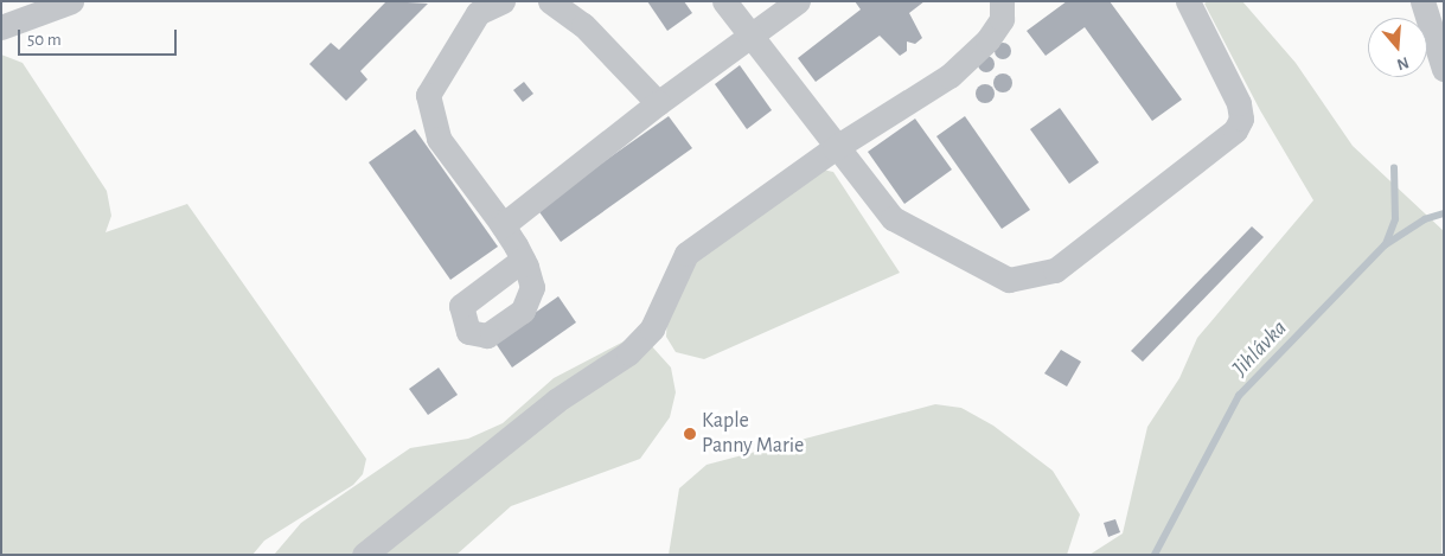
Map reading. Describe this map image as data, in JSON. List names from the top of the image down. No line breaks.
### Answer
{"water":["Jihlávka"],"places":["Kaple Panny Marie"],"scale_bar":"50 m","north":"bottom"}
